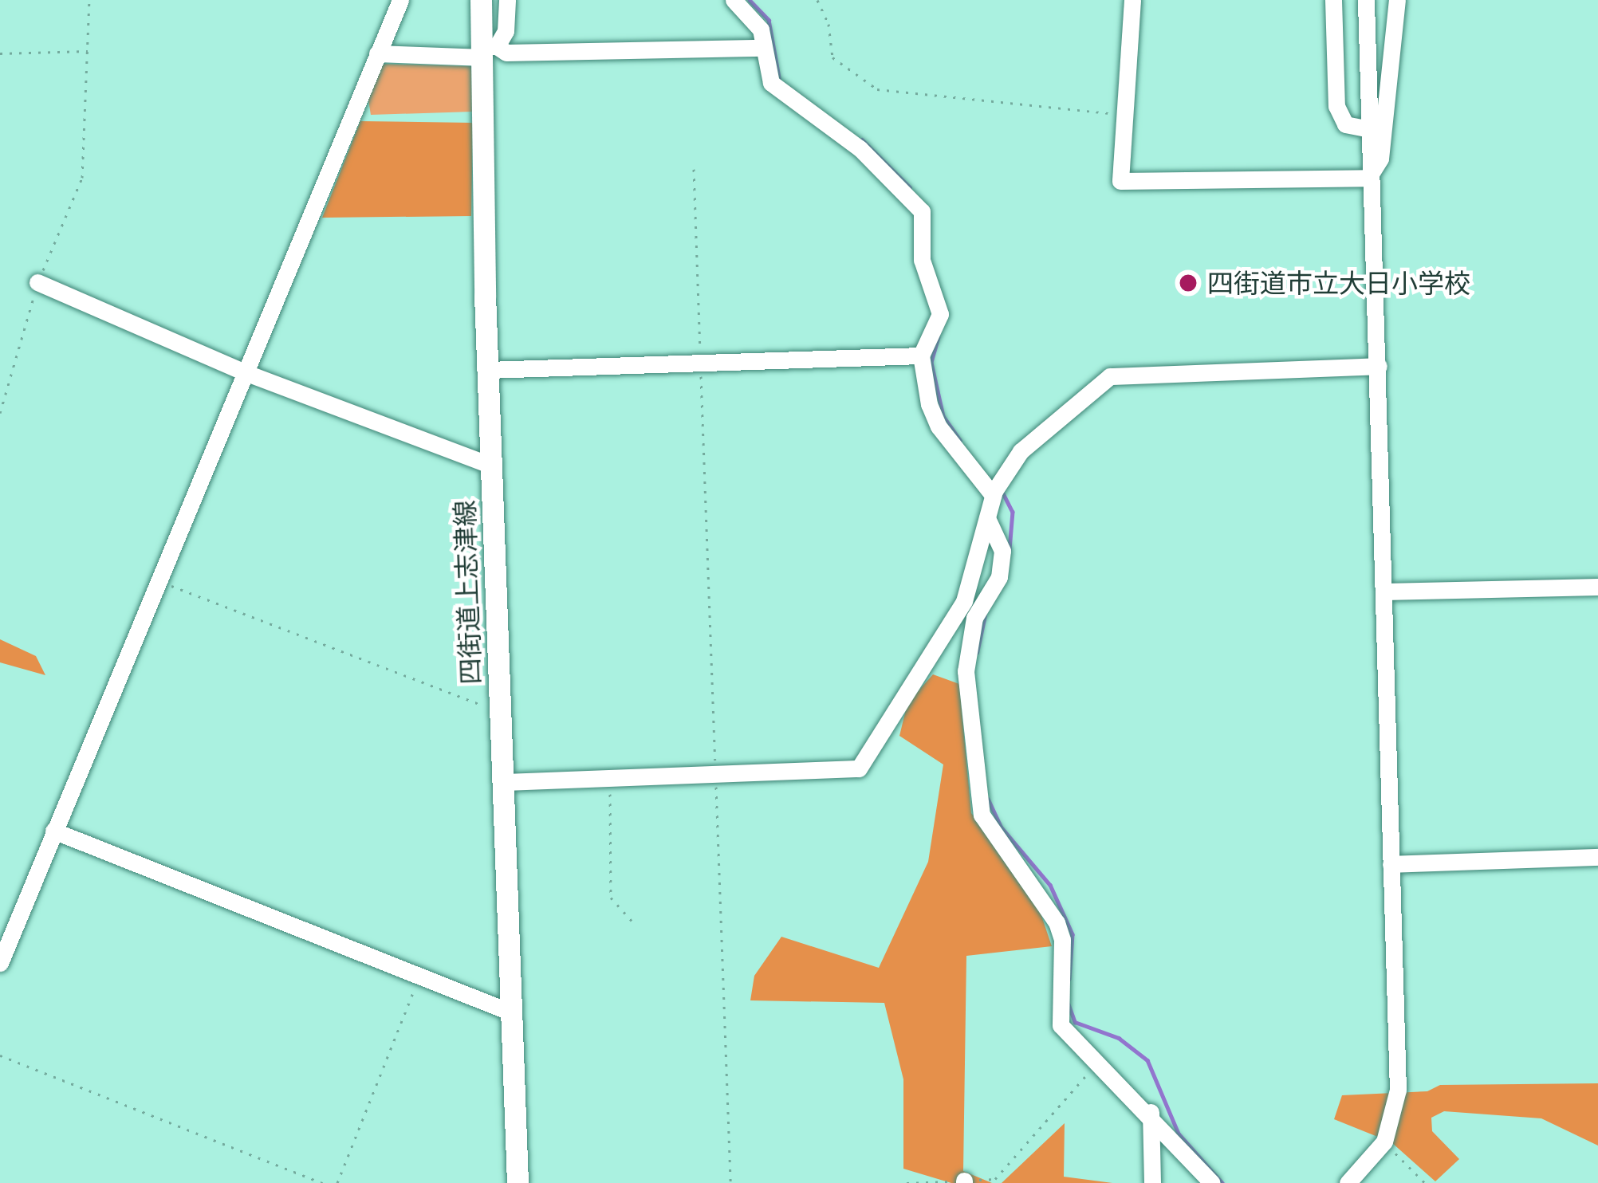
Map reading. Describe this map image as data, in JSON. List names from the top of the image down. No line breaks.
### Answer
{"streets":{"main road":["四街道上志津線"]},"places":["四街道市立大日小学校"]}
